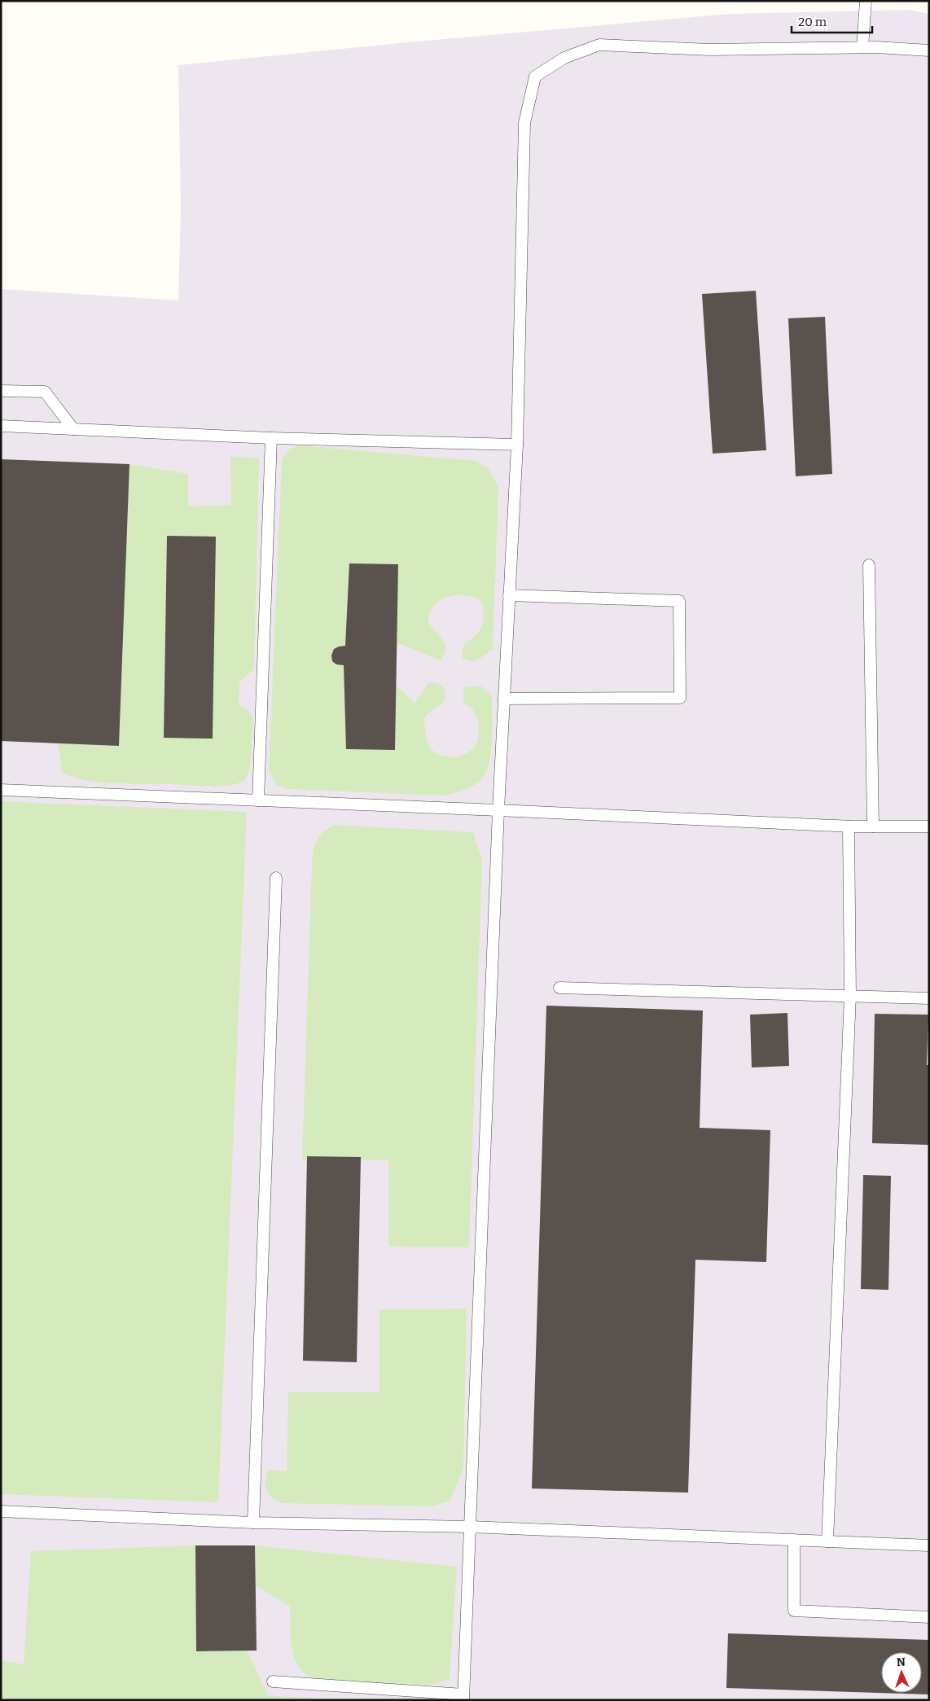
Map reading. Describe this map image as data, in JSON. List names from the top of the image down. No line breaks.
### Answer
{"scale_bar":"20 m","north":"top"}
